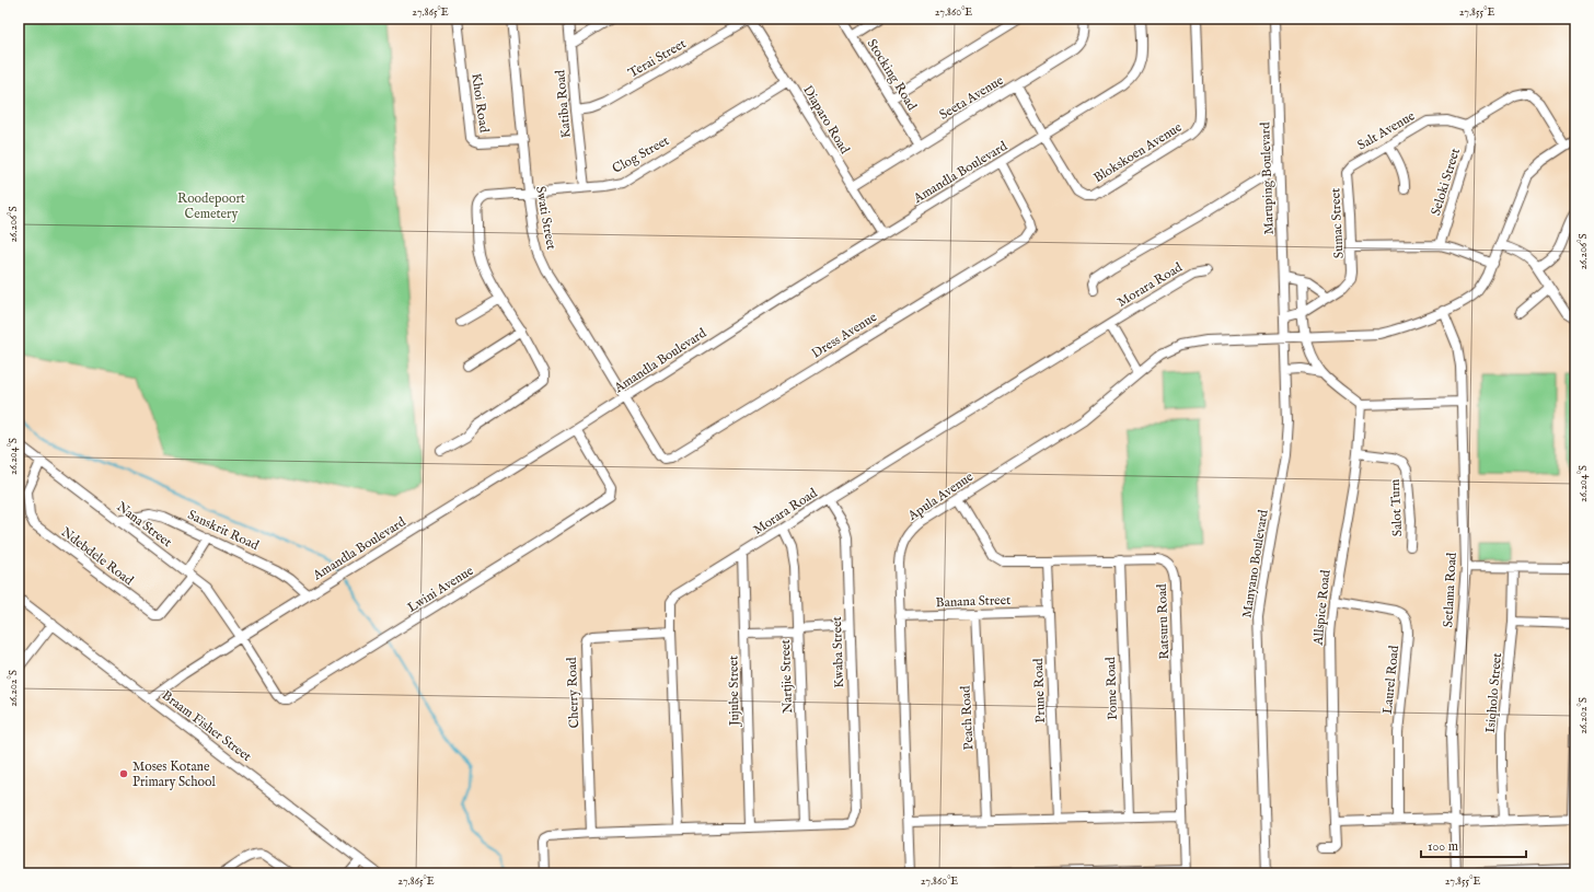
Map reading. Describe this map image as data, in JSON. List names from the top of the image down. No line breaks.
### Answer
{"streets":{"street":["Terai Street","Stocking Road","Seeta Avenue","Khoi Road","Katiba Road","Diaparo Road","Salt Avenue","Blokskoen Avenue","Clog Street","Amandla Boulevard","Maruping Boulevard","Seloki Street","Swati Street","Sumac Street","Morara Road","Dress Avenue","Apula Avenue","Salot Turn","Nana Street","Sanskrit Road","Ndebdele Road","Manyano Boulevard","Lwini Avenue","Setlama Road","Banana Street","Allspice Road","Ratsuru Road","Kwaba Street","Nartjie Street","Laurel Road","Pome Road","Jujube Street","Prune Road","Cherry Road","Isiqholo Street","Peach Road","Braam Fisher Street"]},"crossings":[["Terai Street","Katiba Road"],["Terai Street","Diaparo Road"],["Stocking Road","Seeta Avenue"],["Seeta Avenue","Diaparo Road"],["Seeta Avenue","Blokskoen Avenue"],["Khoi Road","Swati Street"],["Katiba Road","Clog Street"],["Diaparo Road","Clog Street"],["Diaparo Road","Amandla Boulevard"],["Salt Avenue","Seloki Street"],["Salt Avenue","Sumac Street"],["Blokskoen Avenue","Amandla Boulevard"],["Clog Street","Swati Street"],["Amandla Boulevard","Swati Street"],["Amandla Boulevard","Dress Avenue"],["Amandla Boulevard","Nana Street"],["Amandla Boulevard","Sanskrit Road"],["Amandla Boulevard","Lwini Avenue"],["Amandla Boulevard","Braam Fisher Street"],["Maruping Boulevard","Apula Avenue"],["Maruping Boulevard","Manyano Boulevard"],["Swati Street","Dress Avenue"],["Morara Road","Apula Avenue"],["Morara Road","Kwaba Street"],["Morara Road","Nartjie Street"],["Morara Road","Jujube Street"],["Morara Road","Cherry Road"],["Apula Avenue","Manyano Boulevard"],["Apula Avenue","Setlama Road"],["Apula Avenue","Banana Street"],["Apula Avenue","Ratsuru Road"],["Salot Turn","Allspice Road"],["Nana Street","Sanskrit Road"],["Nana Street","Ndebdele Road"],["Nana Street","Lwini Avenue"],["Banana Street","Prune Road"],["Banana Street","Peach Road"],["Allspice Road","Laurel Road"],["Ratsuru Road","Pome Road"],["Ratsuru Road","Prune Road"],["Kwaba Street","Nartjie Street"]],"parks":["Roodepoort Cemetery"],"places":["Moses Kotane Primary School"],"scale_bar":"100 m","coordinates":["27.865°E","27.860°E","27.855°E","26.206°S","26.204°S","26.202°S"]}
